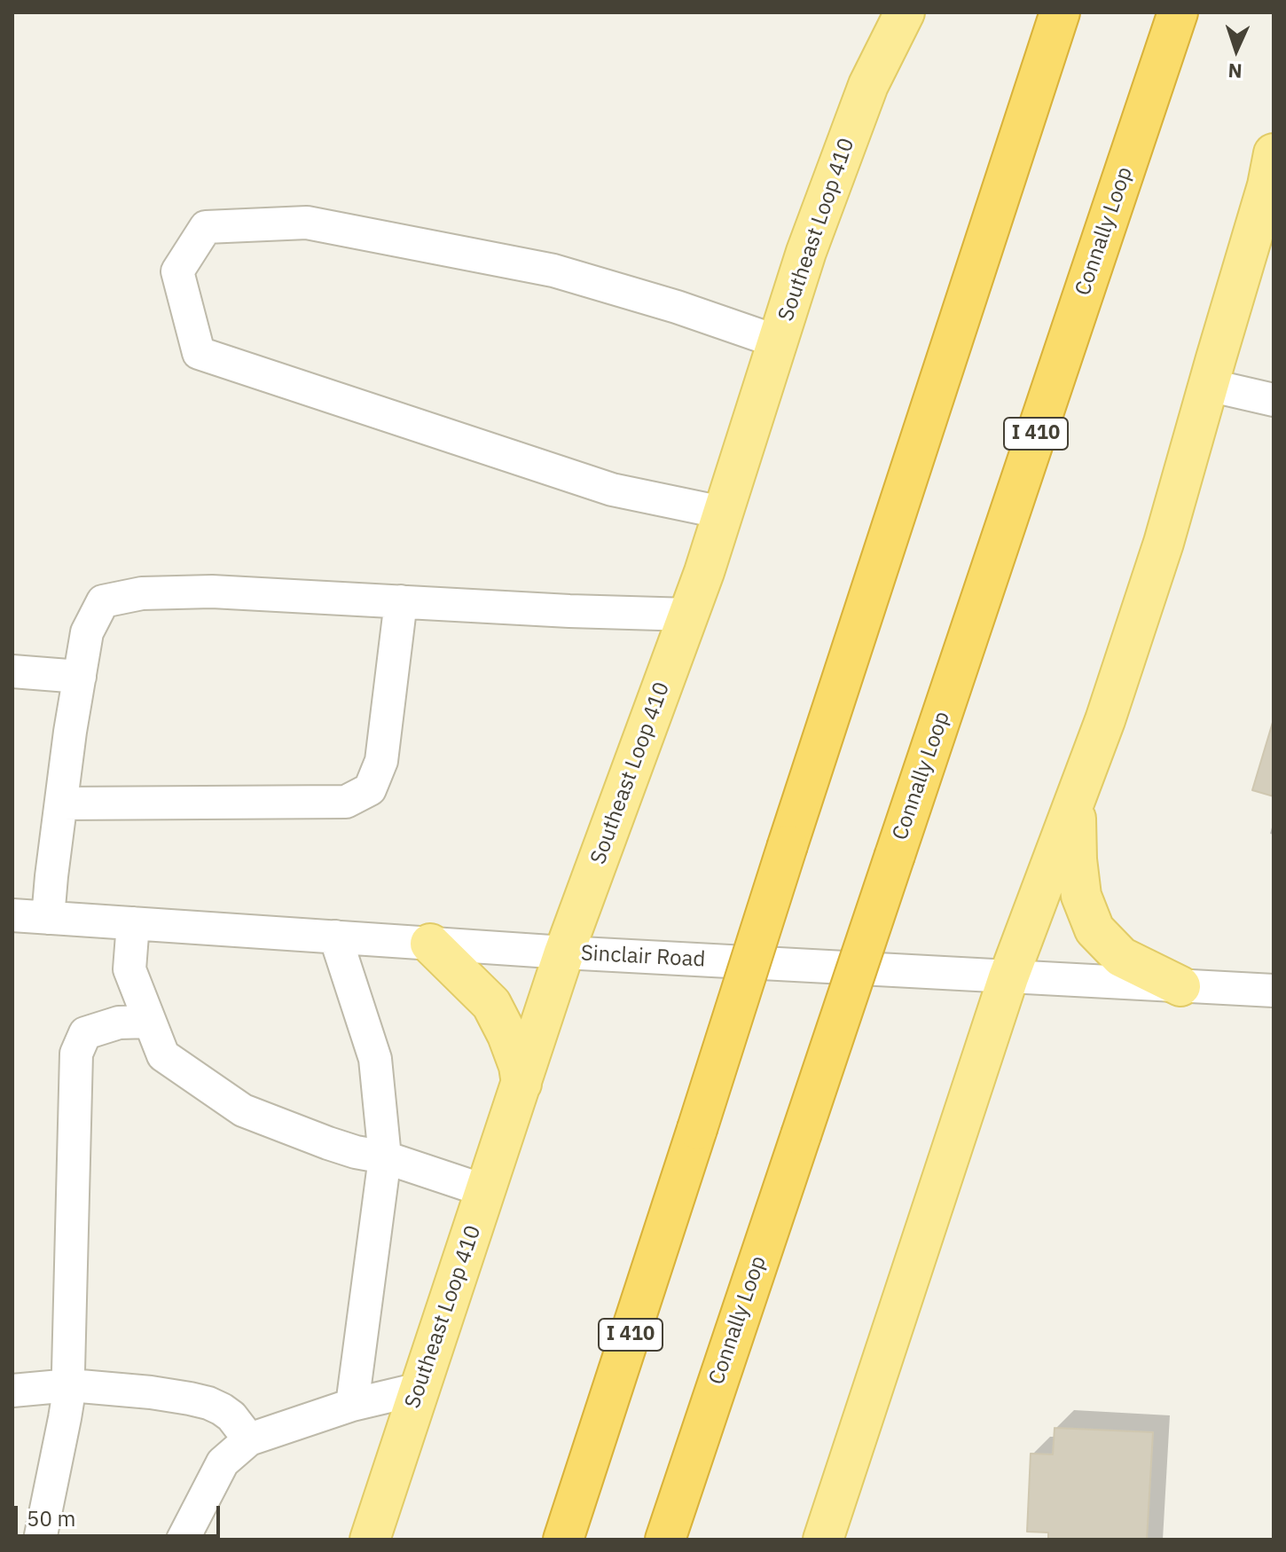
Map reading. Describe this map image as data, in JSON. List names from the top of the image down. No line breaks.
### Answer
{"streets":{"highway":["Connally Loop","I 410"],"main road":["Southeast Loop 410"],"street":["Sinclair Road"]},"crossings":[["Southeast Loop 410","Sinclair Road"]],"scale_bar":"50 m","north":"bottom"}
